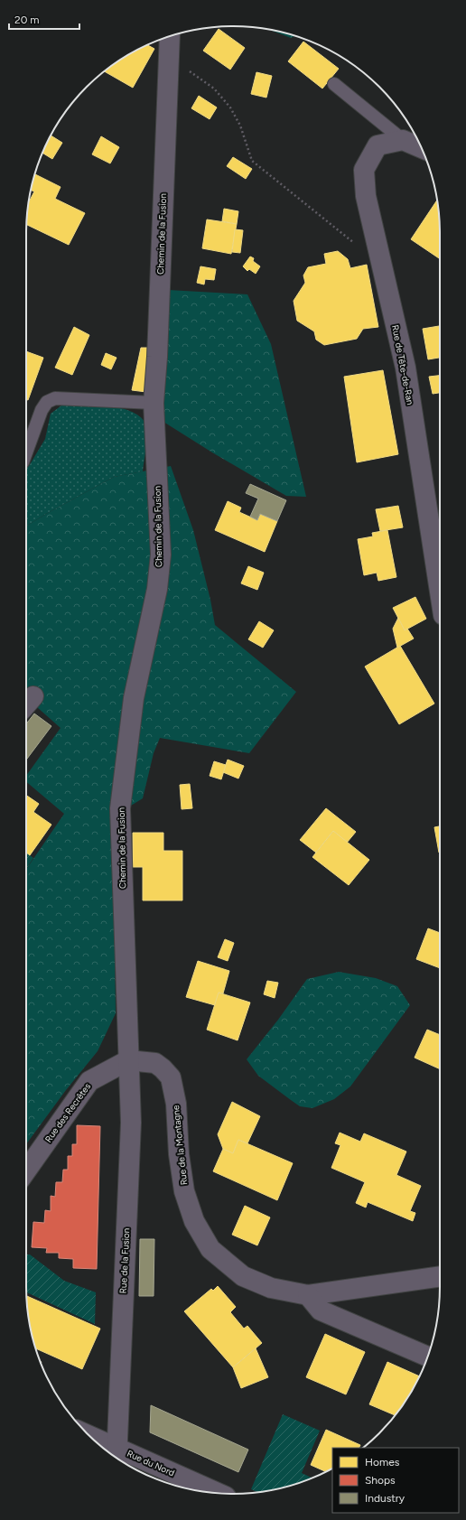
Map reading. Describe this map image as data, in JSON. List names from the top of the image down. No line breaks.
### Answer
{"streets":{"street":["Chemin de la Fusion","Rue de Tête-de-Ran","Rue des Recrêtes","Rue de la Montagne","Rue de la Fusion","Rue du Nord"]},"crossings":[["Chemin de la Fusion","Rue des Recrêtes"],["Chemin de la Fusion","Rue de la Montagne"],["Chemin de la Fusion","Rue de la Fusion"],["Rue des Recrêtes","Rue de la Montagne"],["Rue des Recrêtes","Rue de la Fusion"],["Rue de la Montagne","Rue de la Fusion"],["Rue de la Fusion","Rue du Nord"]],"legend":["Homes","Shops","Industry"],"scale_bar":"20 m"}
